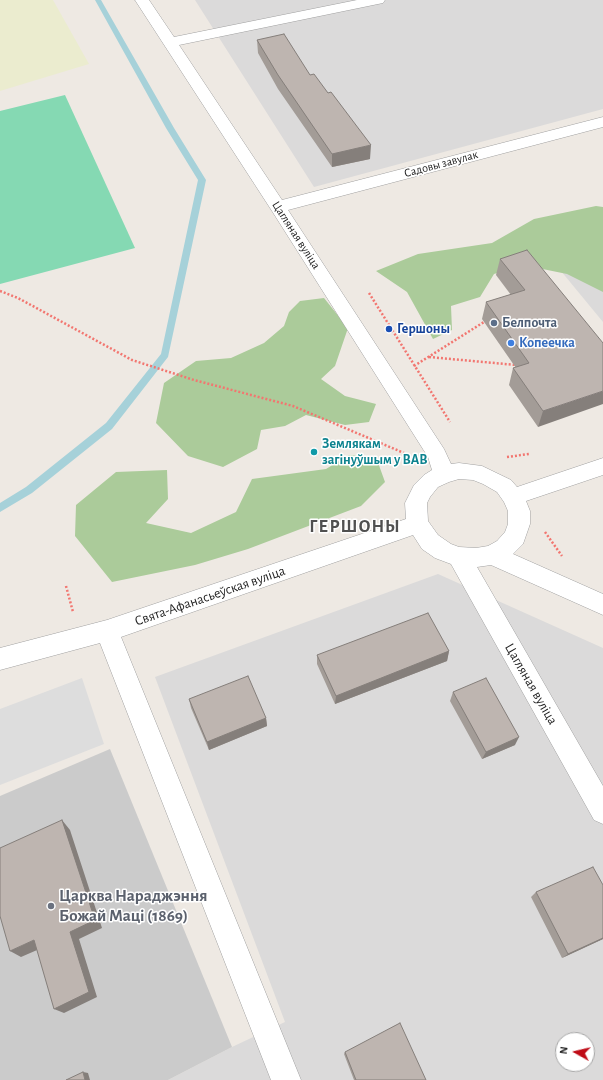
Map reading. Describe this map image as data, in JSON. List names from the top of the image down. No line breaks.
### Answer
{"streets":{"street":["Садовы завулак","Цагляная вуліца","Свята-Афанасьеўская вуліца"]},"crossings":[["Садовы завулак","Цагляная вуліца"],["Цагляная вуліца","Свята-Афанасьеўская вуліца"]],"districts":["ГЕРШОНЫ"],"places":["Белпочта","Гершоны","Копеечка","Землякам загінуўшым у ВАВ","Царква Нараджэння Божай Маці (1869)"],"north":"left"}
